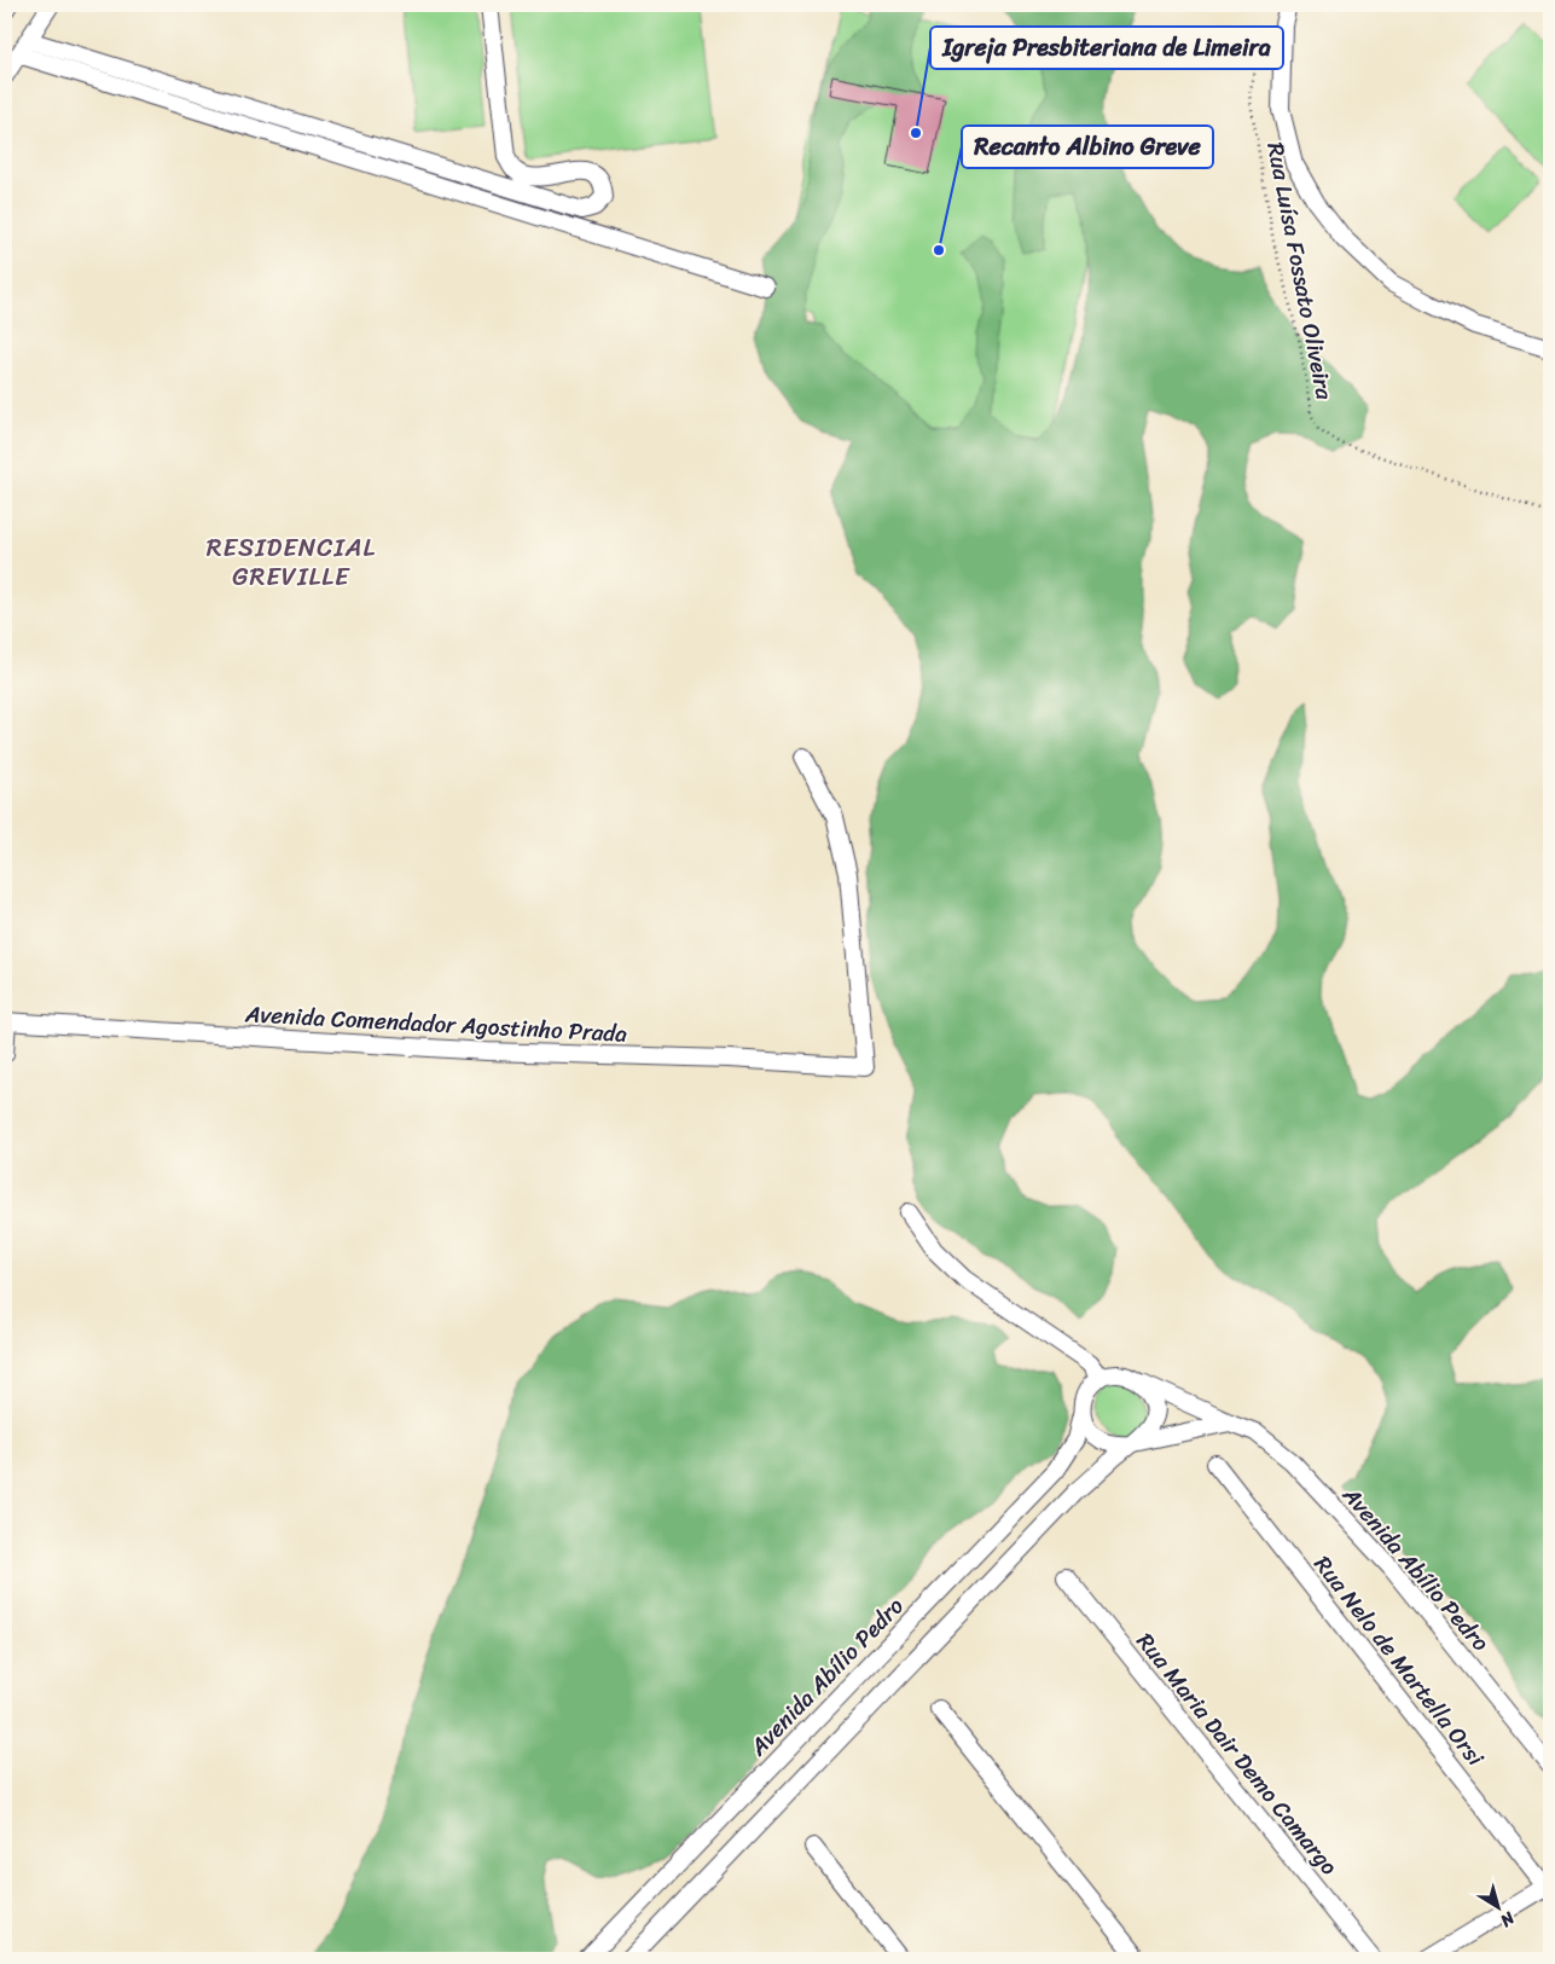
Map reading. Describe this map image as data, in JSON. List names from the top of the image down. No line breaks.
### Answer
{"streets":{"street":["Avenida Comendador Agostinho Prada","Avenida Abílio Pedro","Rua Nelo de Martella Orsi","Rua Maria Dair Demo Camargo"],"path":["Rua Luísa Fossato Oliveira"]},"districts":["RESIDENCIAL GREVILLE"],"places":["Igreja Presbiteriana de Limeira","Recanto Albino Greve"],"north":"bottom right"}
